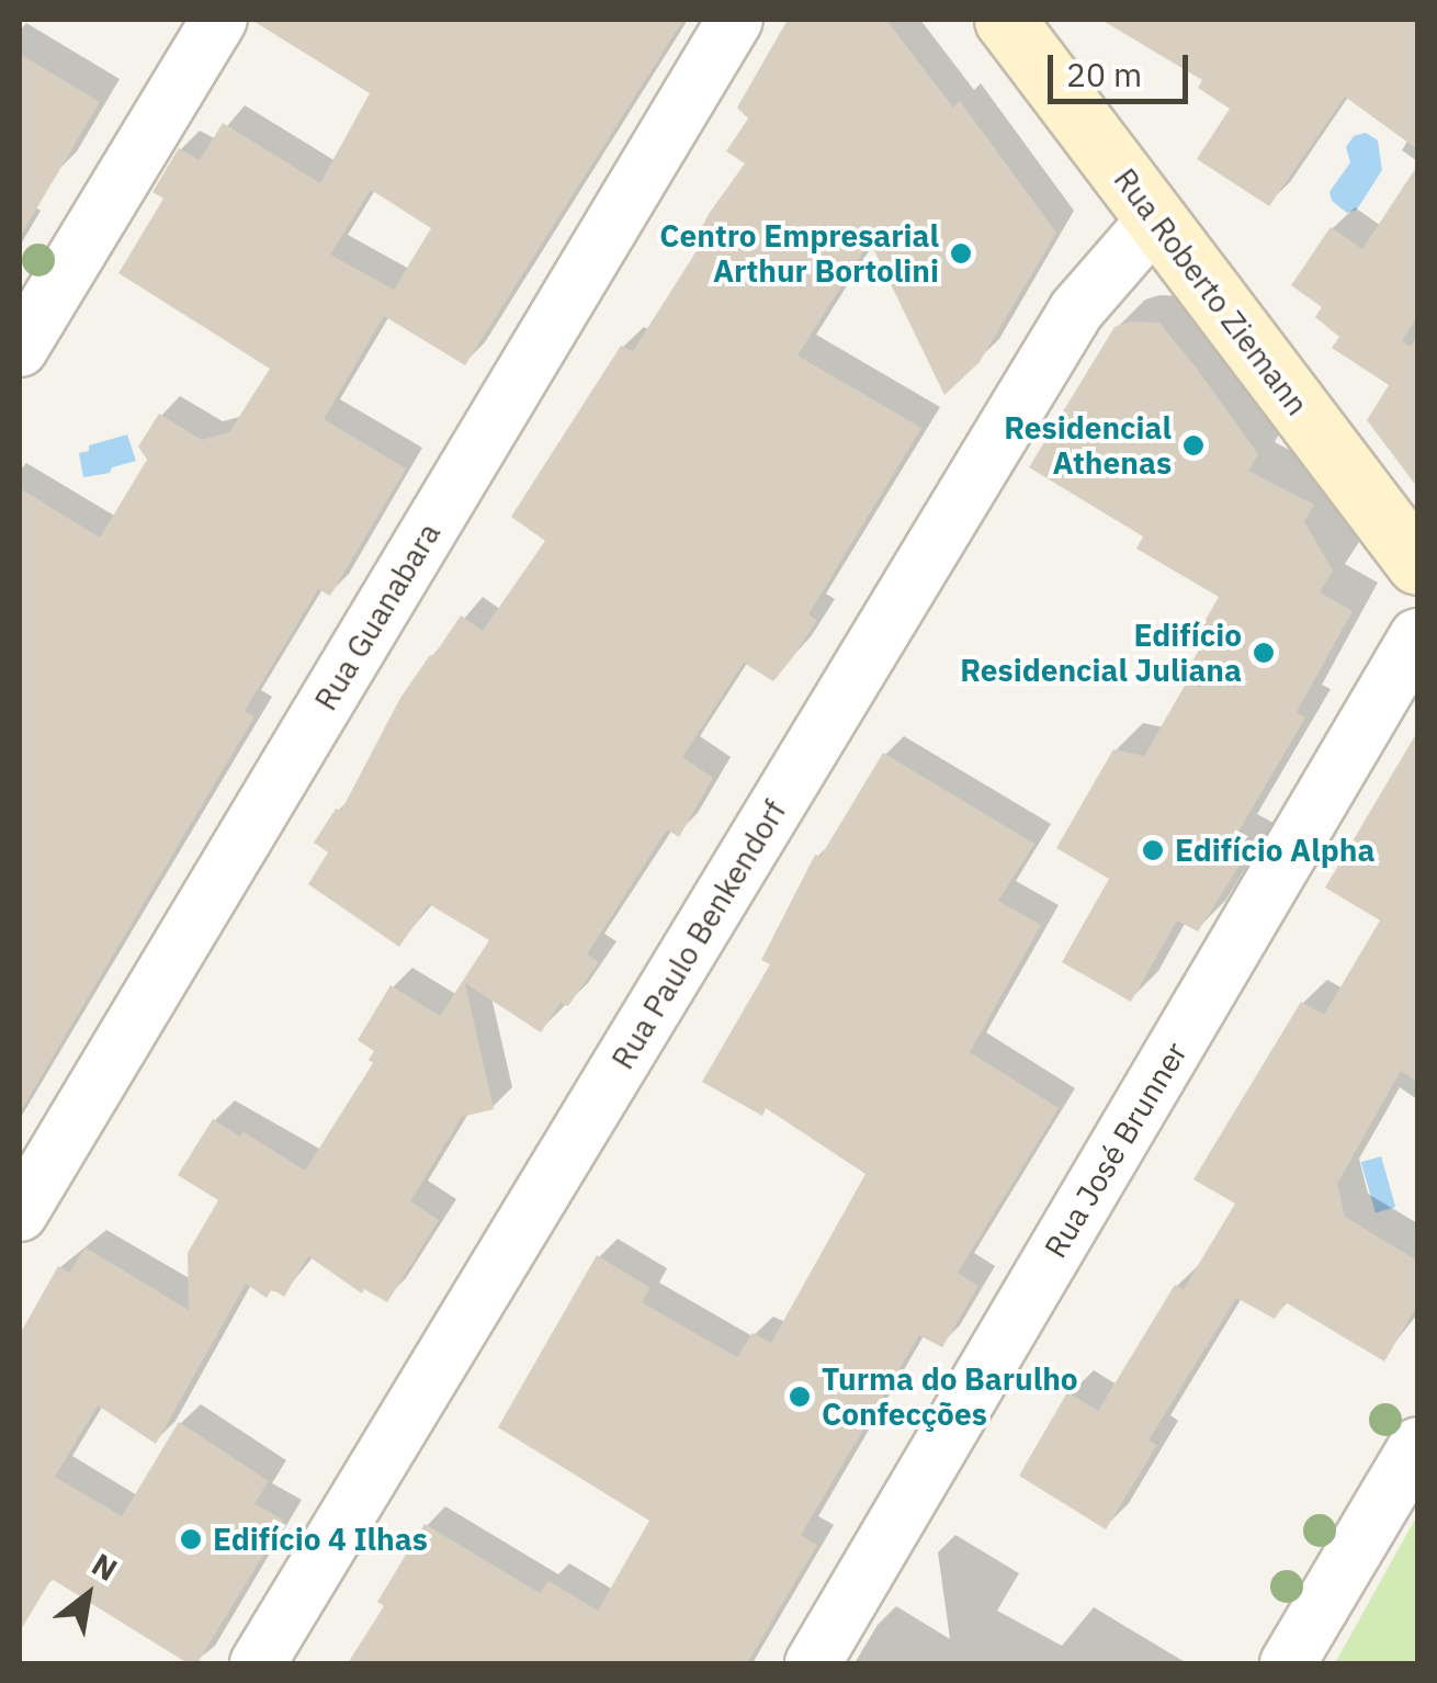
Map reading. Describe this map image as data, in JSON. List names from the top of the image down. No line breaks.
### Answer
{"streets":{"main road":["Rua Roberto Ziemann"],"street":["Rua Guanabara","Rua Paulo Benkendorf","Rua José Brunner"]},"crossings":[["Rua Roberto Ziemann","Rua Paulo Benkendorf"]],"places":["Centro Empresarial Arthur Bortolini","Residencial Athenas","Edifício Residencial Juliana","Edifício Alpha","Turma do Barulho Confecções","Edifício 4 Ilhas"],"scale_bar":"20 m","north":"top right"}
